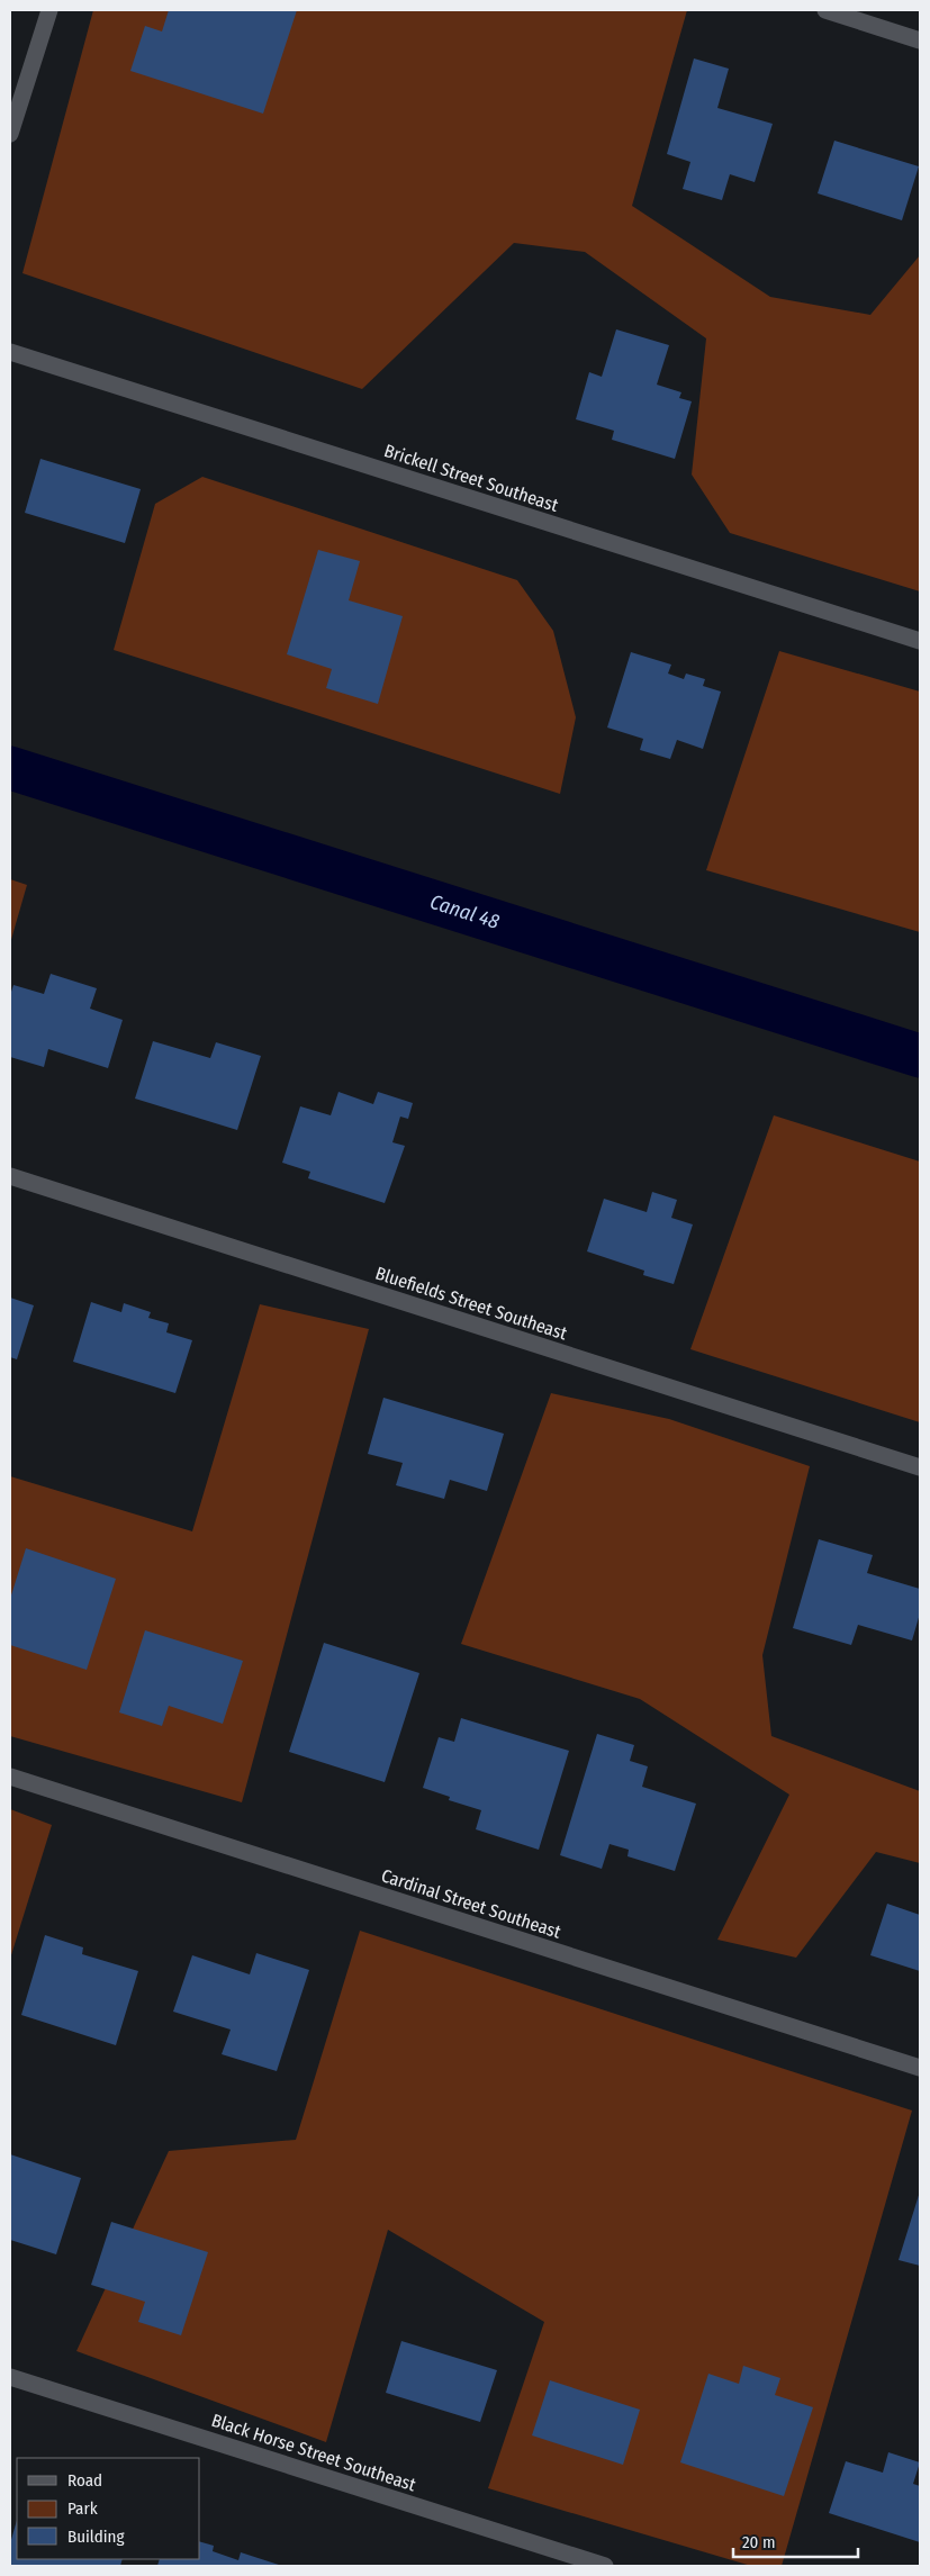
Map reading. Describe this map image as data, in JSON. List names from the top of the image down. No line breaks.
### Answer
{"streets":{"street":["Brickell Street Southeast","Bluefields Street Southeast","Cardinal Street Southeast","Black Horse Street Southeast"]},"water":["Canal 48"],"legend":["Road","Park","Building"],"scale_bar":"20 m"}
